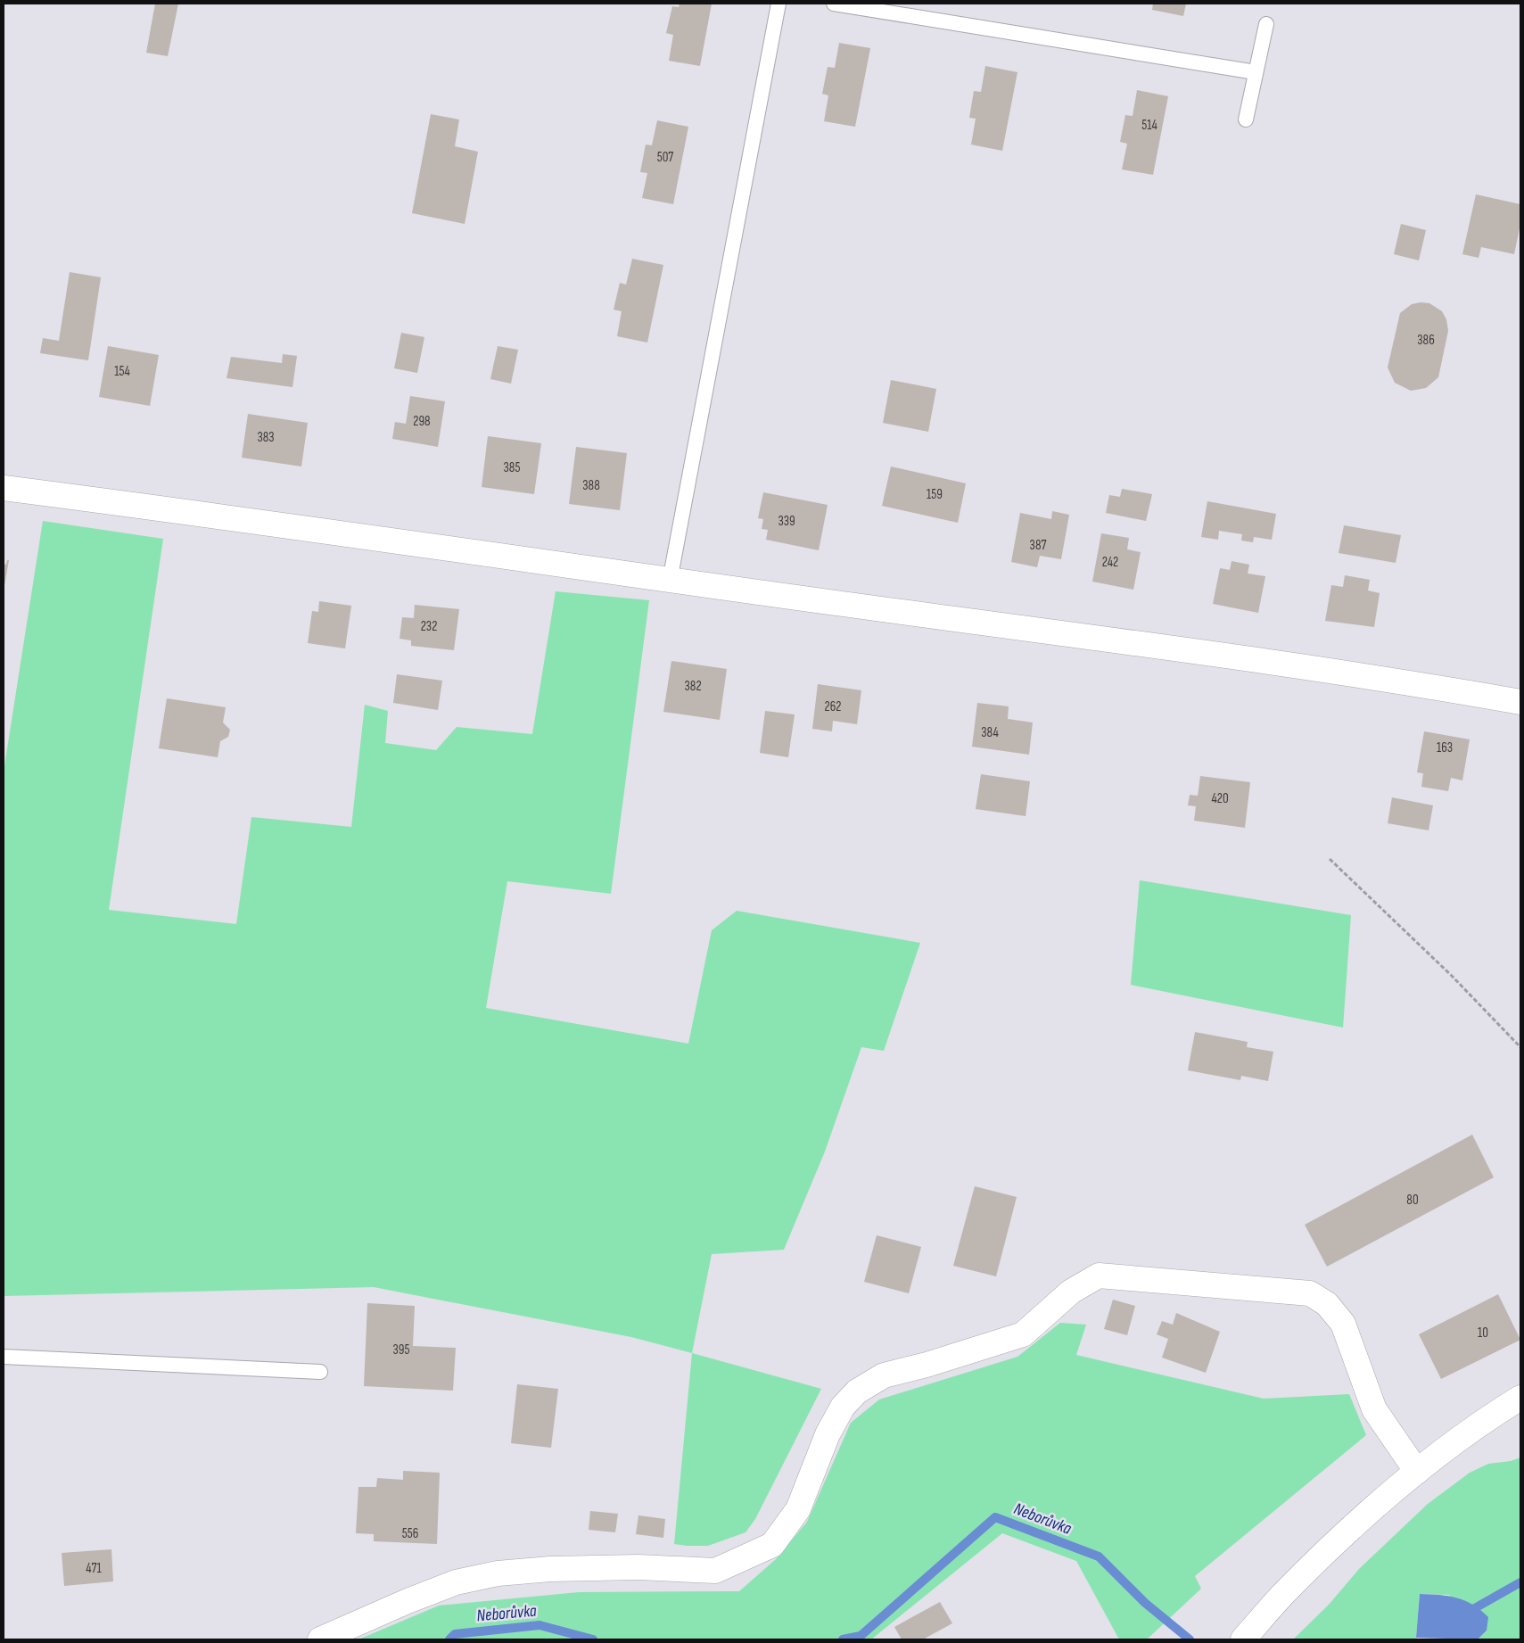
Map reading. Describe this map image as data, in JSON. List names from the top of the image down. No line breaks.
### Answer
{"water":["Neborůvka"],"house_numbers":["514","507","386","154","298","383","385","388","159","339","387","242","232","382","262","384","163","420","80","10","395","556","471"]}
